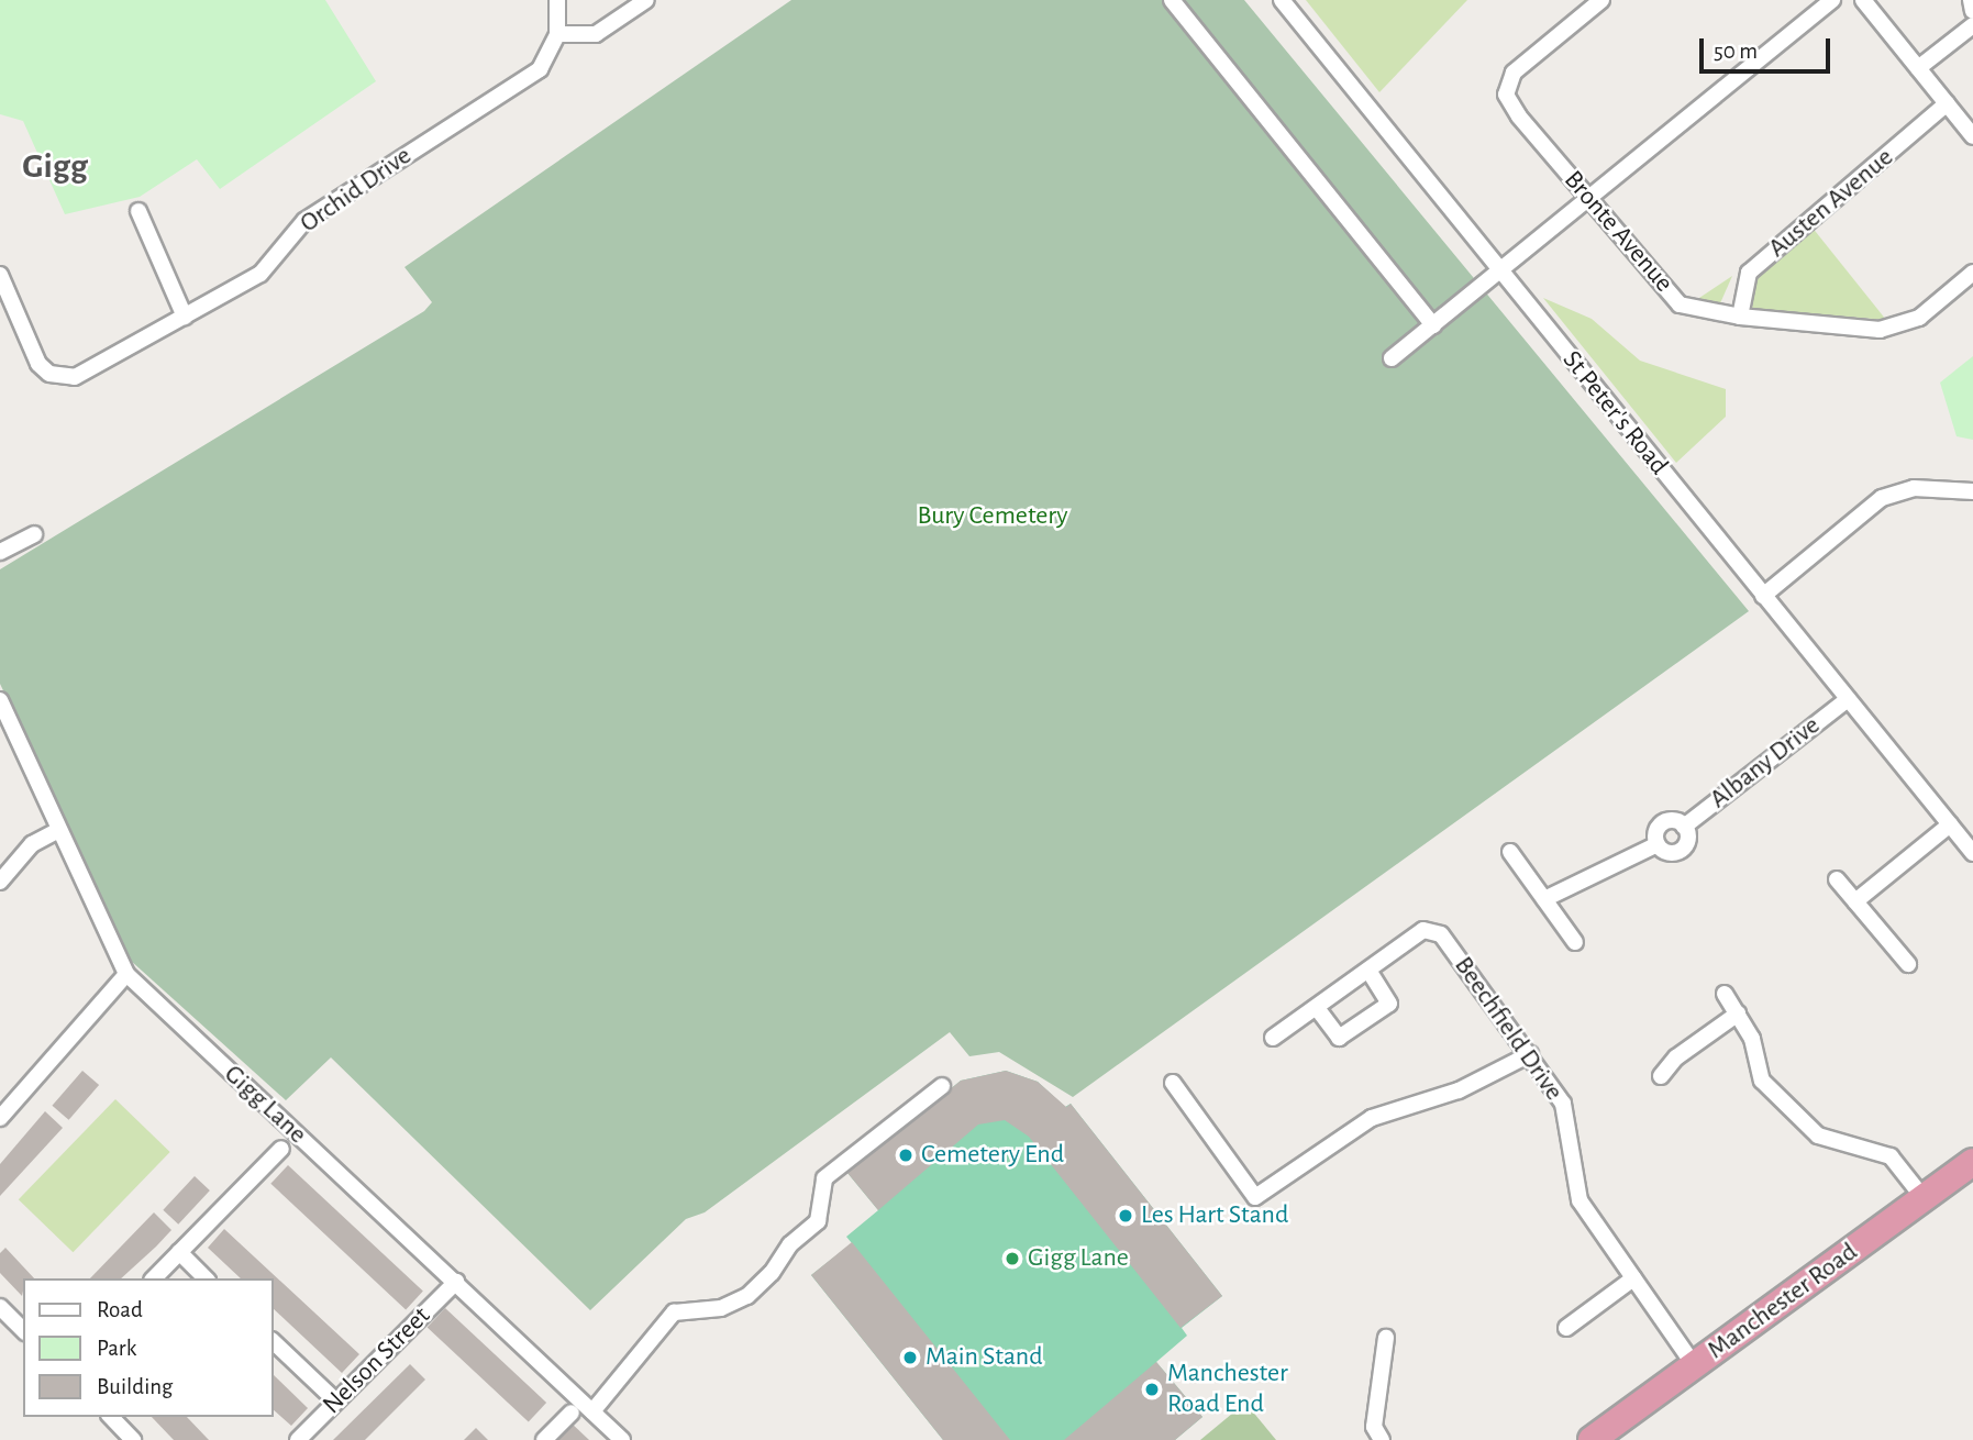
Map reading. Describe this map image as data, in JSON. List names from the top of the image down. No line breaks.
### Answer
{"streets":{"highway":["Manchester Road"],"street":["Orchid Drive","Austen Avenue","Bronte Avenue","St Peter's Road","Albany Drive","Beechfield Drive","Gigg Lane","Nelson Street"]},"crossings":[["Austen Avenue","Bronte Avenue"],["St Peter's Road","Albany Drive"],["Beechfield Drive","Manchester Road"],["Gigg Lane","Nelson Street"]],"districts":["Gigg"],"parks":["Bury Cemetery"],"places":["Cemetery End","Les Hart Stand","Gigg Lane","Main Stand","Manchester Road End"],"legend":["Road","Park","Building"],"scale_bar":"50 m"}
